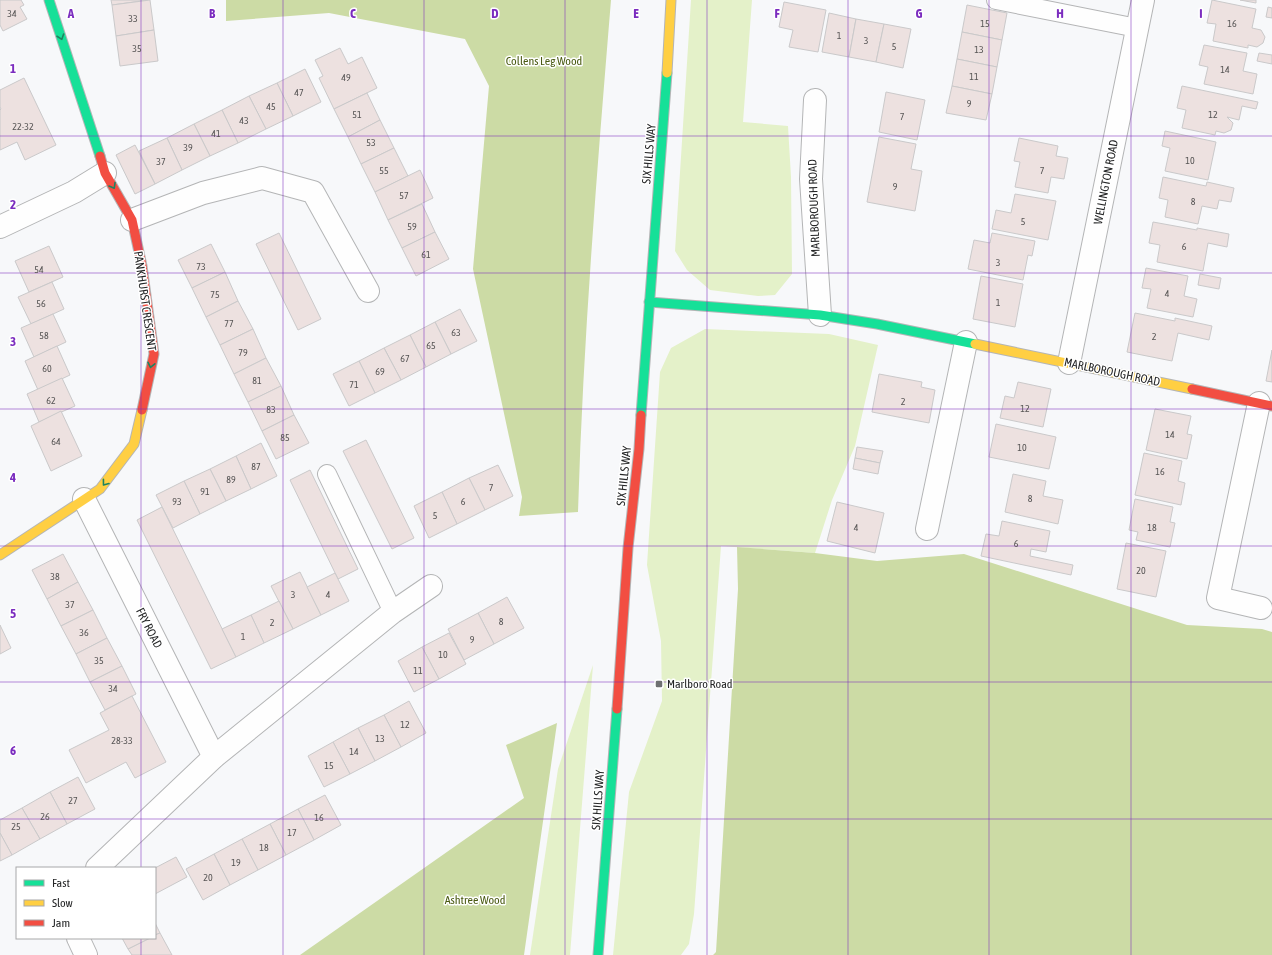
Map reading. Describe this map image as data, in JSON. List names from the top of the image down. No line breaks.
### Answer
{"streets":{"street":["SIX HILLS WAY","WELLINGTON ROAD","MARLBOROUGH ROAD","PANKHURST CRESCENT","FRY ROAD"]},"crossings":[["SIX HILLS WAY","MARLBOROUGH ROAD"],["WELLINGTON ROAD","MARLBOROUGH ROAD"],["PANKHURST CRESCENT","FRY ROAD"]],"one_way":["PANKHURST CRESCENT"],"parks":["Collens Leg Wood","Ashtree Wood"],"places":{"transit":["Marlboro Road"]},"house_numbers":["34","33","15","16","1","3","5","35","13","14","11","49","47","9","45","51","12","7","43","22-32","41","53","39","10","37","55","7","9","57","8","5","59","6","61","3","73","54","4","75","1","56","77","63","58","2","65","79","67","60","69","81","71","62","2","12","83","14","85","64","10","87","16","89","7","91","8","93","6","5","4","18","6","20","38","3","4","37","8","2","36","1","9","10","35","11","34","12","13","28-33","14","15","27","26","16","25","17","18","19","20"],"legend":["Fast","Slow","Jam"],"grid":{"columns":["A","B","C","D","E","F","G","H","I"],"rows":["1","2","3","4","5","6"]}}
